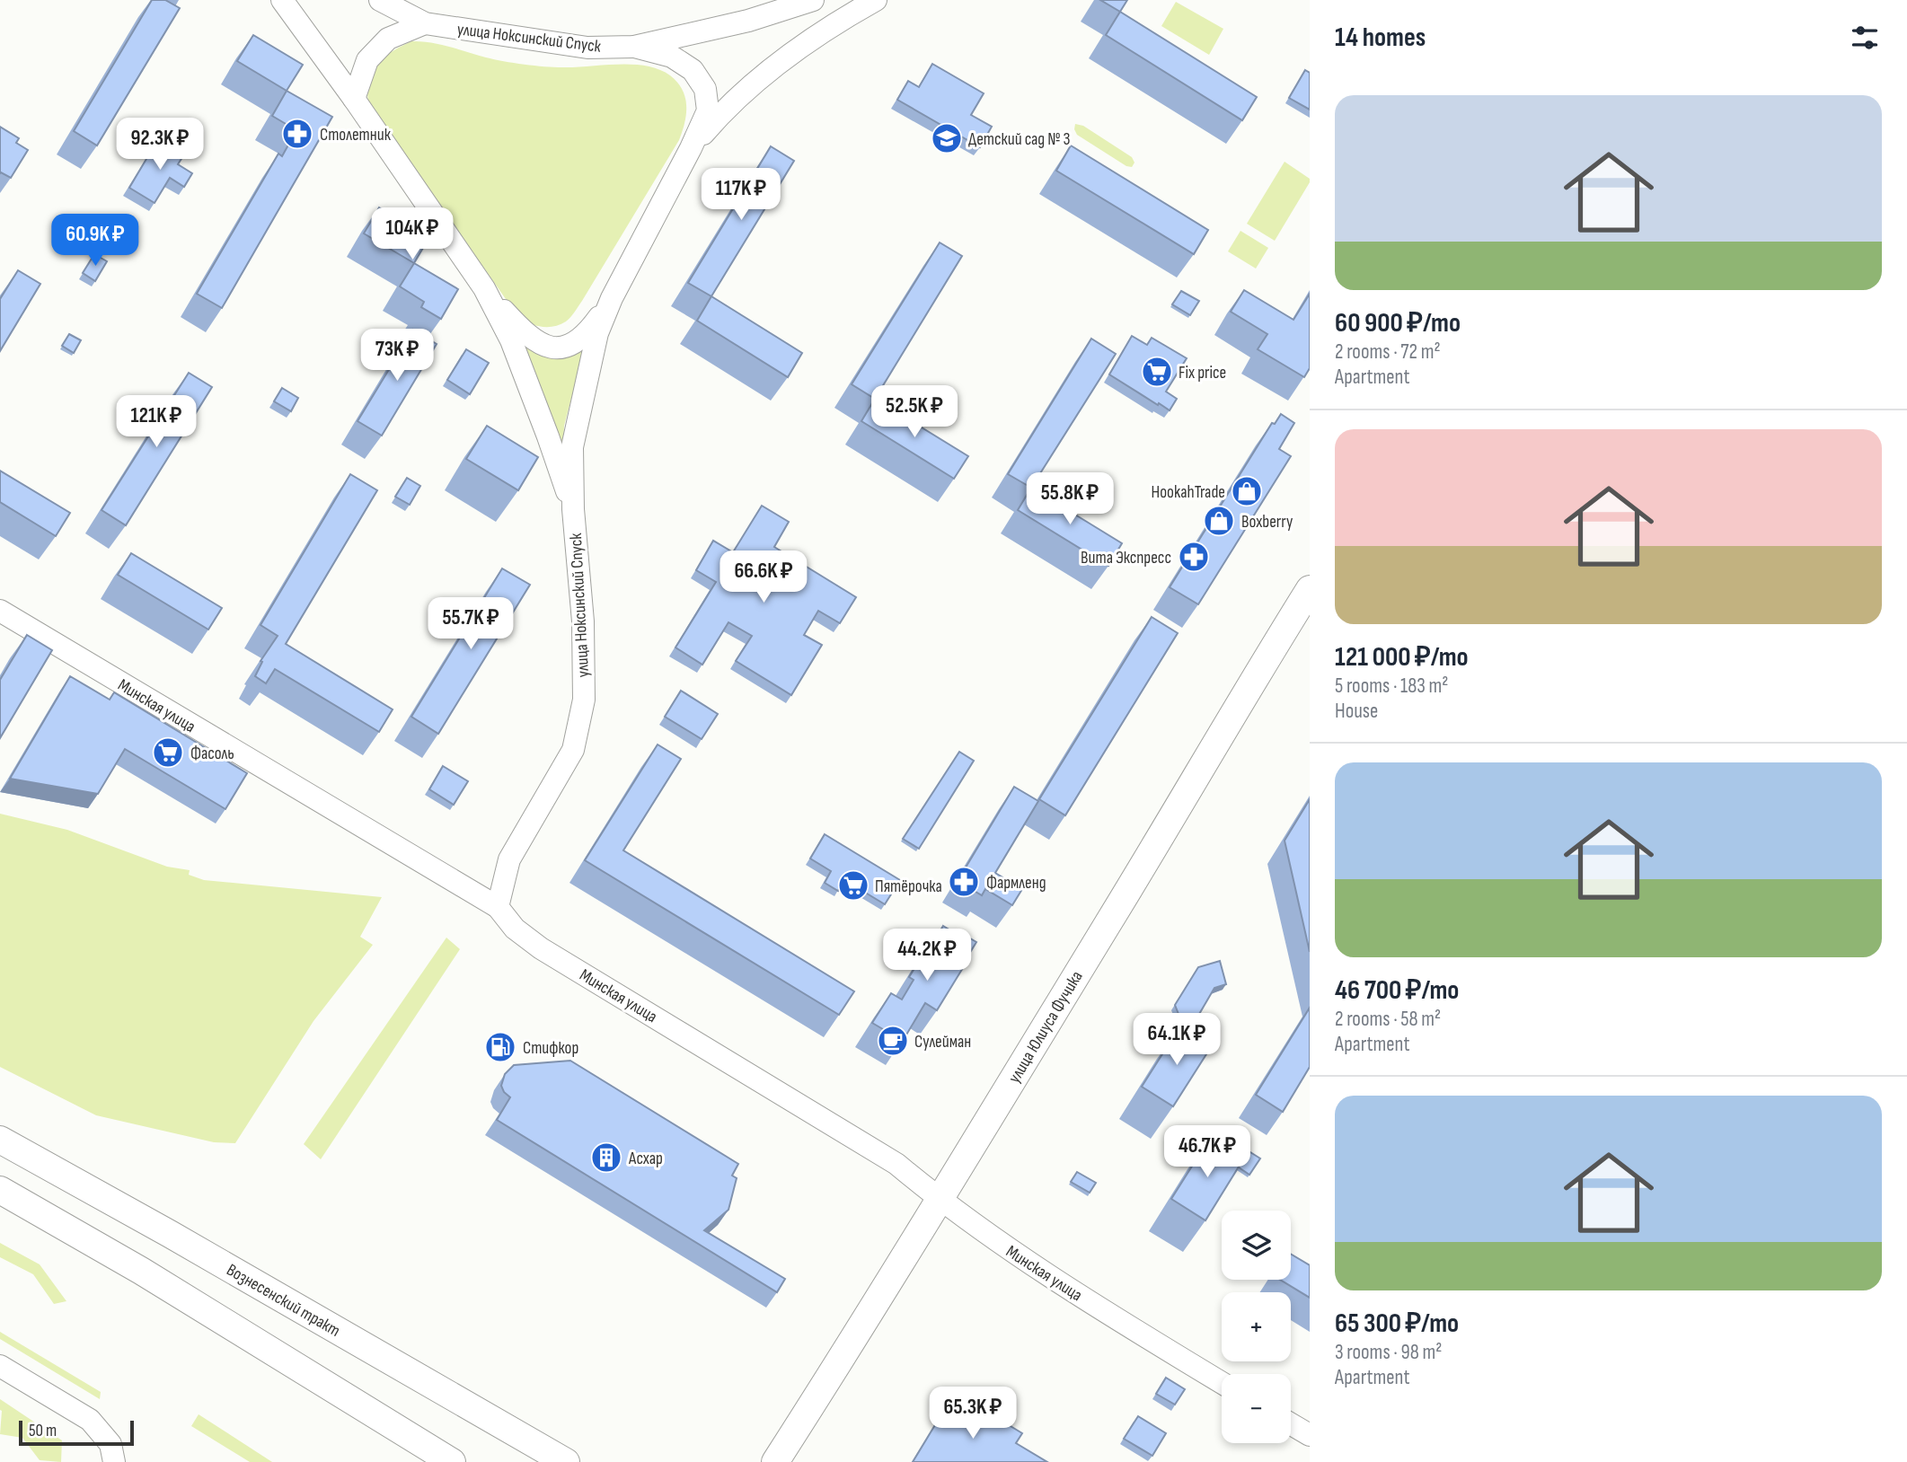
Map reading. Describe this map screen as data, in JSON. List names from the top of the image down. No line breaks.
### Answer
{"streets":{"main road":["улица Юлиуса Фучика","Вознесенский тракт"],"street":["улица Ноксинский Спуск","Минская улица"]},"crossings":[["улица Ноксинский Спуск","Минская улица"],["Минская улица","улица Юлиуса Фучика"]],"places":{"pharmacy":["Столетник","Вита Экспресс","Фармленд"],"school or university":["Детский сад № 3"],"supermarket":["Fix price","Фасоль","Пятёрочка"],"shop":["HookahTrade","Boxberry"],"cafe":["Сулейман"],"fuel station":["Стифкор"],"building":["Асхар"]},"scale_bar":"50 m","page":{"heading":"14 homes","list":[{"name":"60 900 ₽/mo","note":"2 rooms · 72 m² · Apartment"},{"name":"121 000 ₽/mo","note":"5 rooms · 183 m² · House"},{"name":"46 700 ₽/mo","note":"2 rooms · 58 m² · Apartment"},{"name":"65 300 ₽/mo","note":"3 rooms · 98 m² · Apartment"}],"price":["92.3K ₽","117K ₽","104K ₽","60.9K ₽","73K ₽","52.5K ₽","121K ₽","55.8K ₽","66.6K ₽","55.7K ₽","44.2K ₽","64.1K ₽","46.7K ₽","65.3K ₽"],"map_buttons":["+","−"],"scale":"50 m"}}
